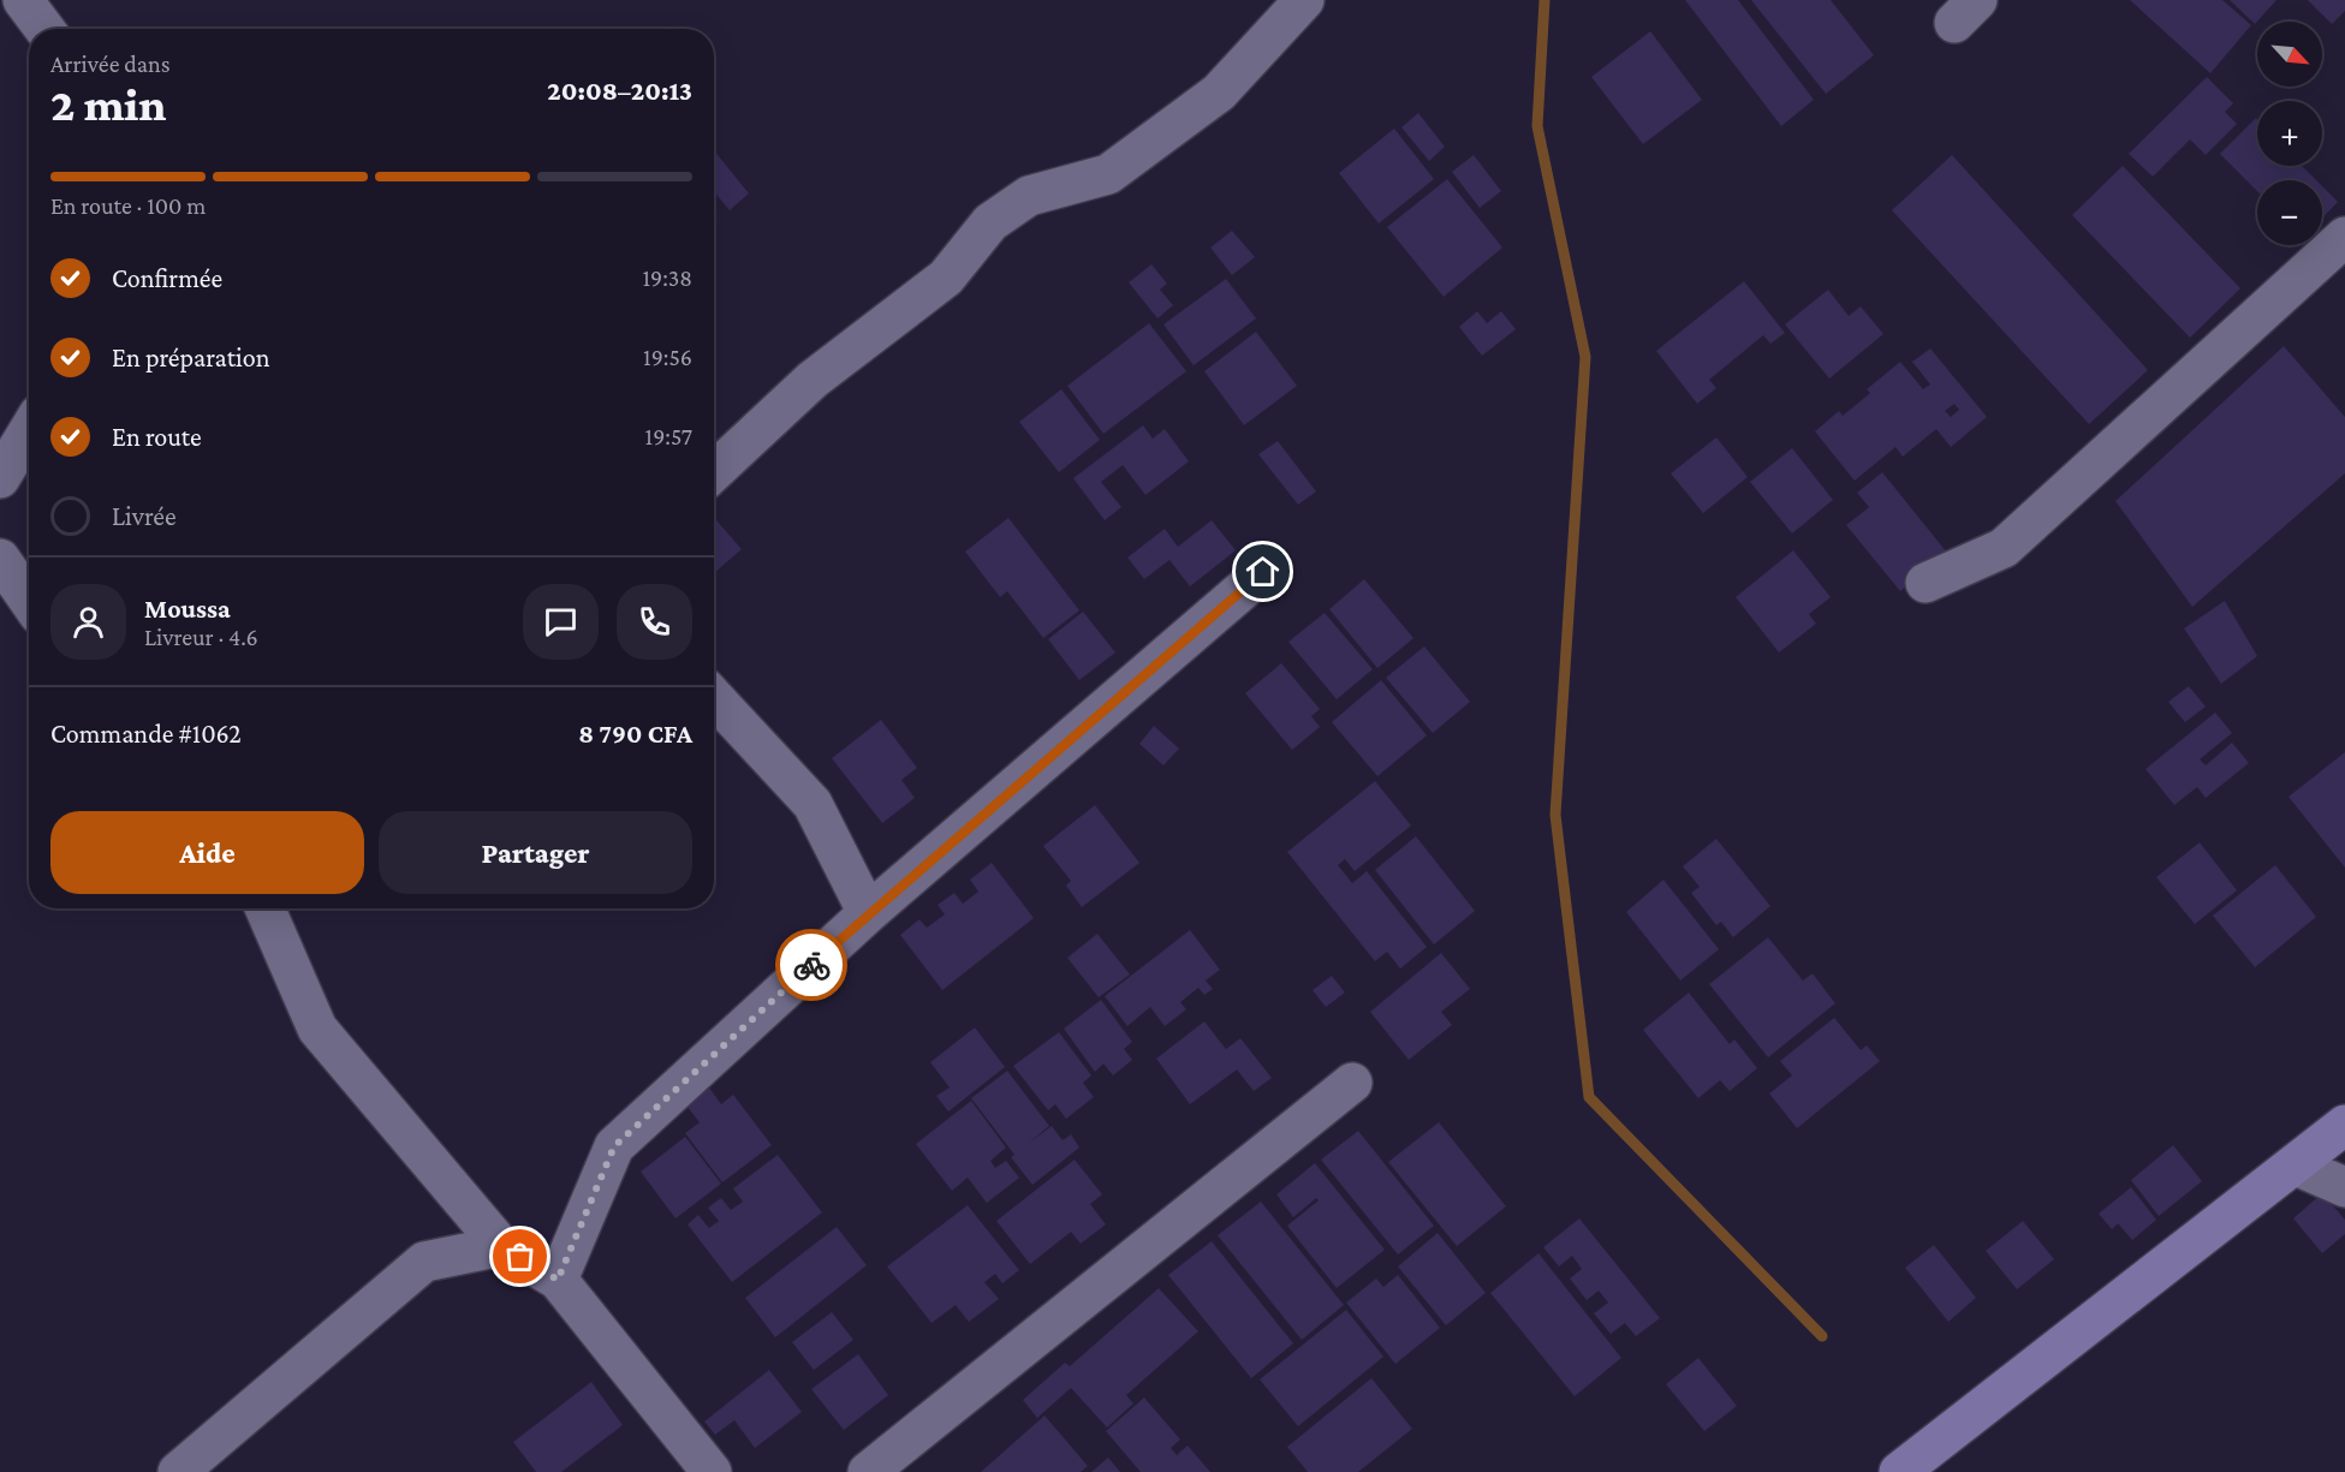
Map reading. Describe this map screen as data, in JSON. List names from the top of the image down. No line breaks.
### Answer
{"north":"bottom right","page":{"map_buttons":["+","−"],"heading":["2 min","Arrivée dans","20:08–20:13"],"panel":["Moussa","Livreur · 4.6","Commande #1062","8 790 CFA"],"bar":"En route · 100 m","list":[["Confirmée","19:38"],["En préparation","19:56"],["En route","19:57"],"Livrée"],"buttons":["Aide","Partager"]}}
